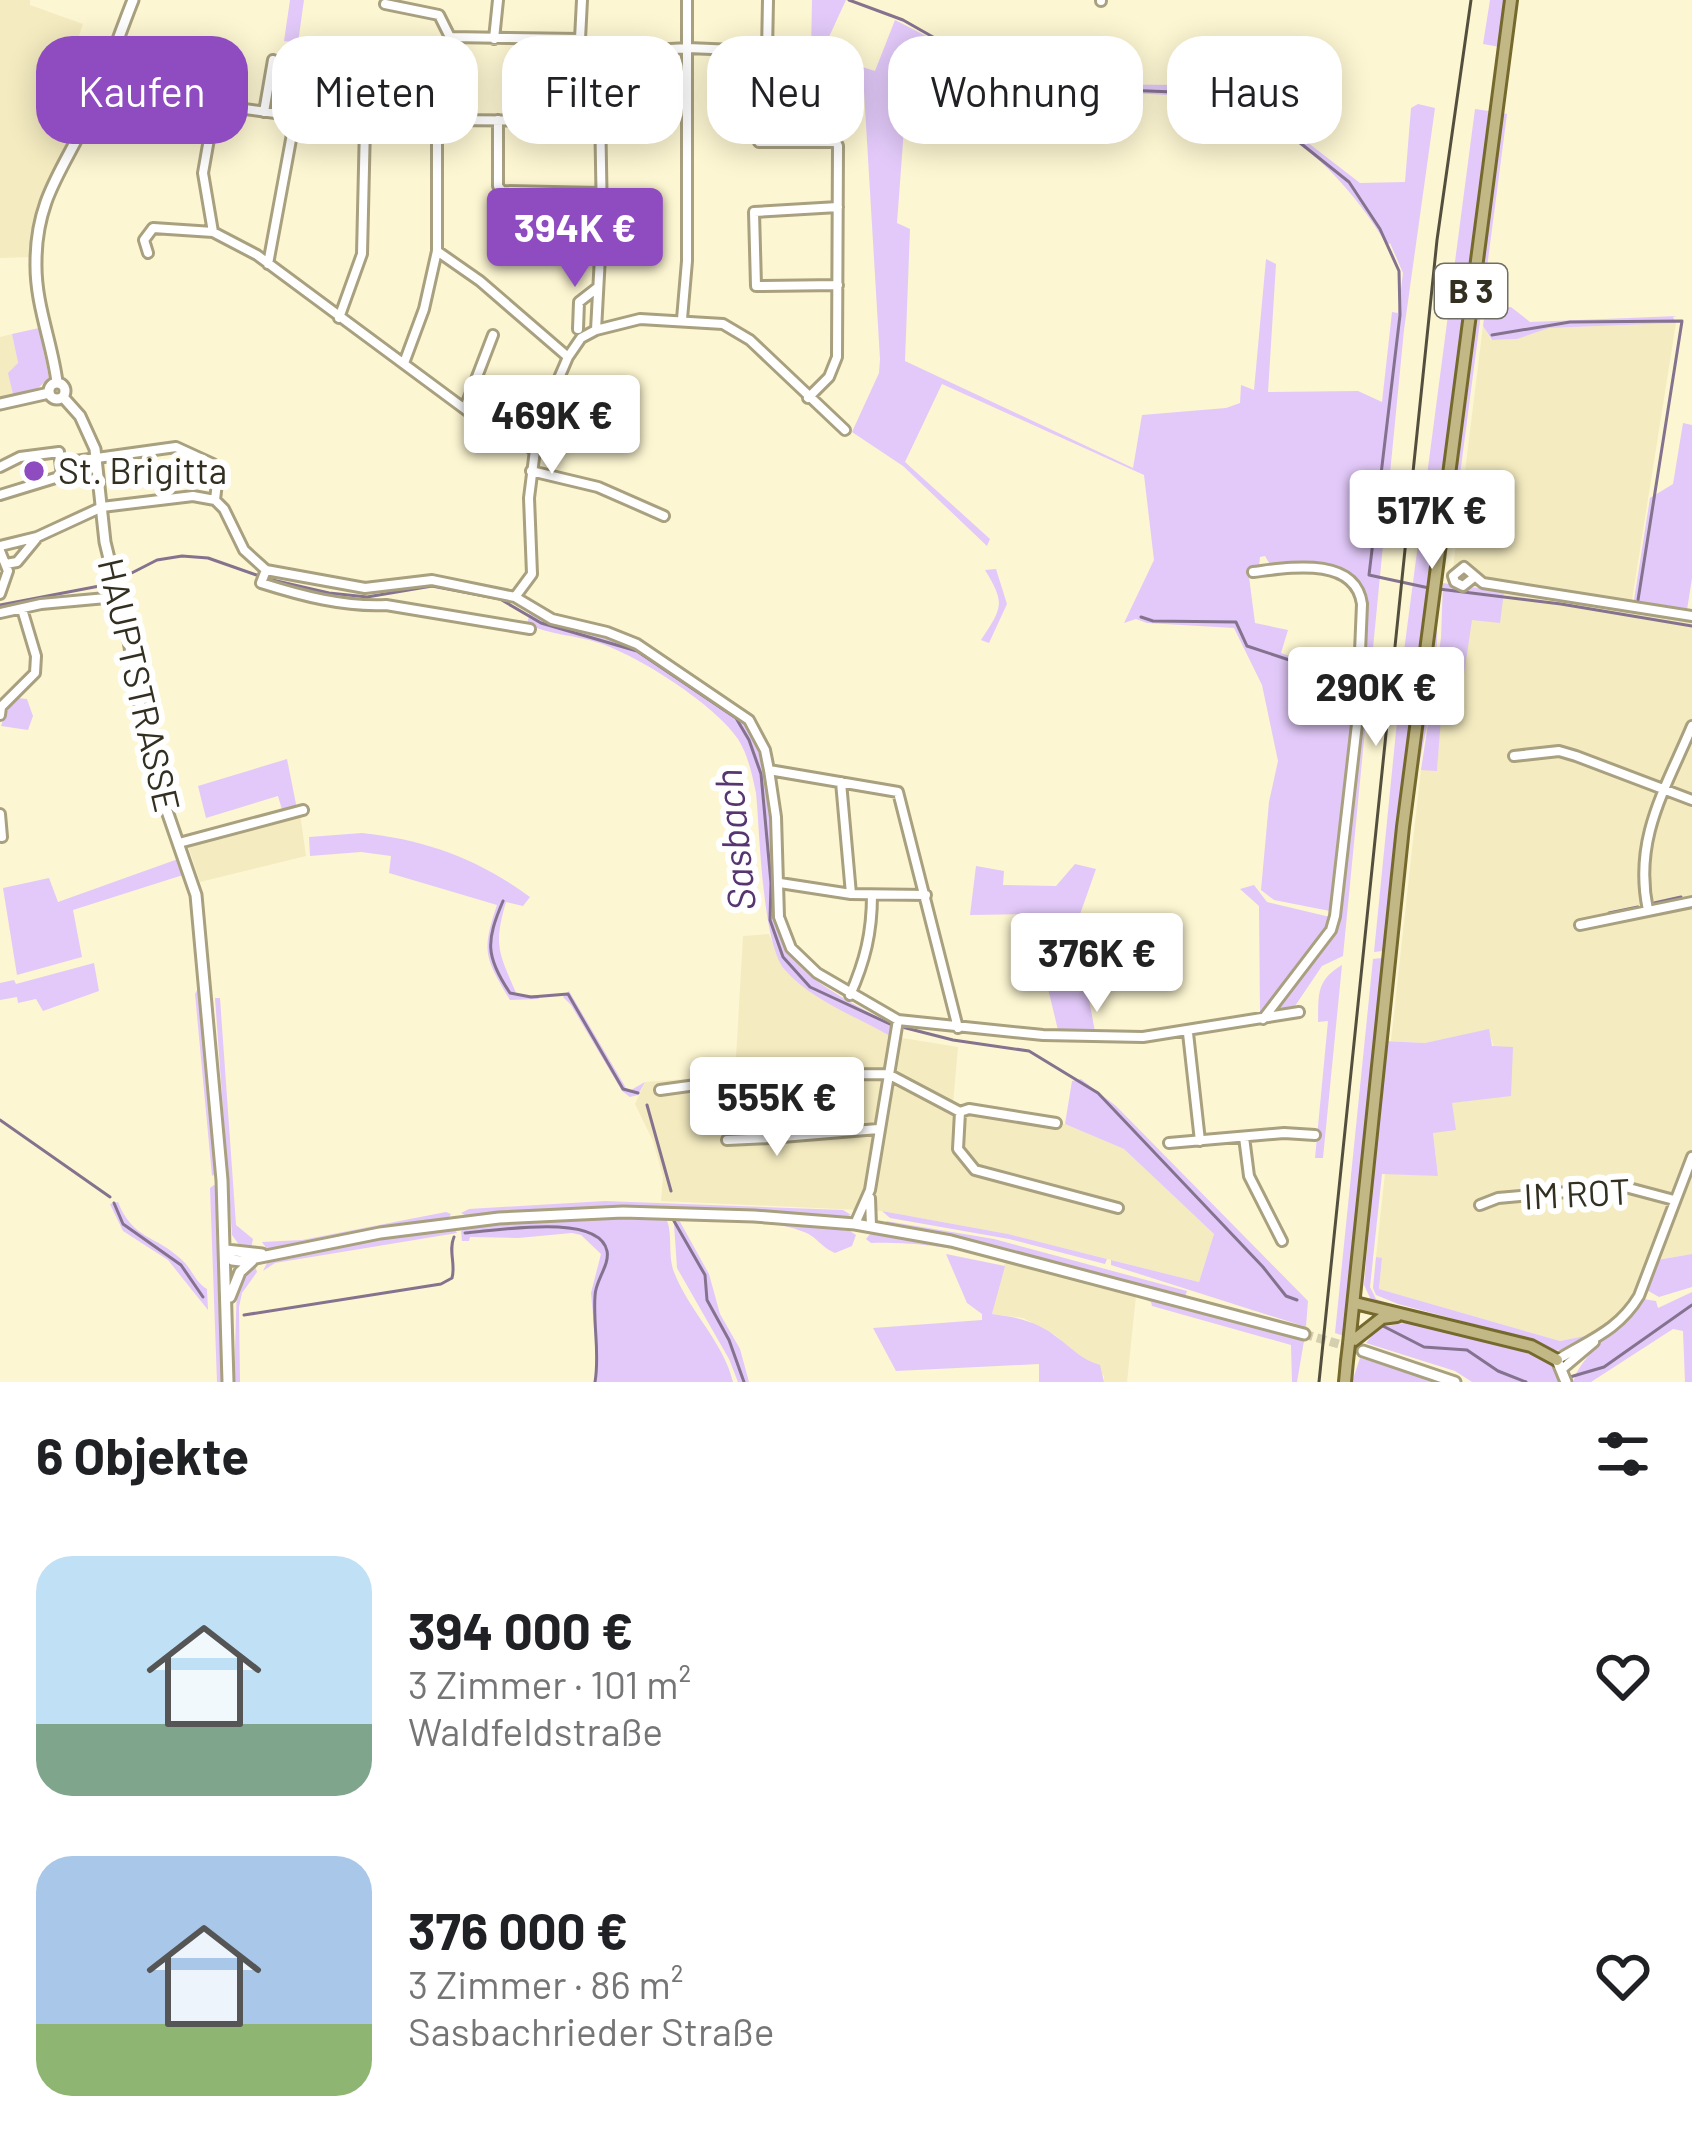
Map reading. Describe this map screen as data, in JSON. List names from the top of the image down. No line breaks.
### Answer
{"streets":{"main road":["B 3"],"street":["HAUPTSTRASSE","IM ROT"]},"water":["Sasbach"],"places":["St. Brigitta"],"page":{"chip":["Kaufen","Mieten","Filter","Neu","Wohnung","Haus"],"price":["394K €","469K €","517K €","290K €","376K €","555K €"],"heading":"6 Objekte","list":[{"name":"394 000 €","note":"3 Zimmer · 101 m² · Waldfeldstraße"},{"name":"376 000 €","note":"3 Zimmer · 86 m² · Sasbachrieder Straße"}]}}
